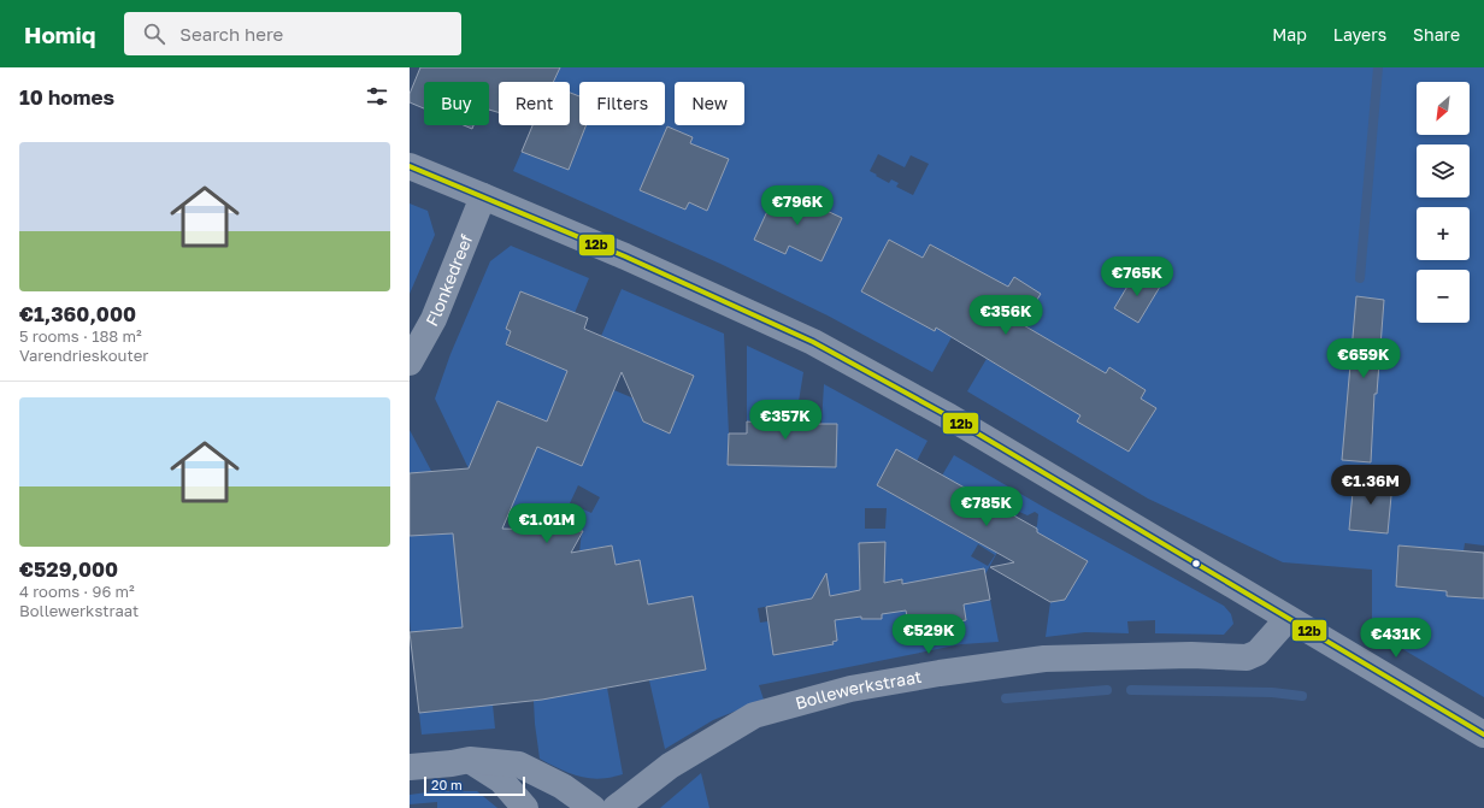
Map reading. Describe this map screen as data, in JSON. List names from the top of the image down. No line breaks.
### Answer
{"streets":{"street":["Flonkedreef","Bollewerkstraat"]},"lines":["transit line 12b"],"scale_bar":"20 m","north":"bottom left","page":{"header":"Homiq","search":"Search here","nav":["Map","Layers","Share"],"heading":"10 homes","map_buttons":["+","−"],"chip":["Buy","Rent","Filters","New"],"list":[{"name":"€1,360,000","note":"5 rooms · 188 m² · Varendrieskouter"},{"name":"€529,000","note":"4 rooms · 96 m² · Bollewerkstraat"}],"price":["€796K","€765K","€356K","€659K","€357K","€1.36M","€785K","€1.01M","€529K","€431K"],"scale":"20 m"}}
